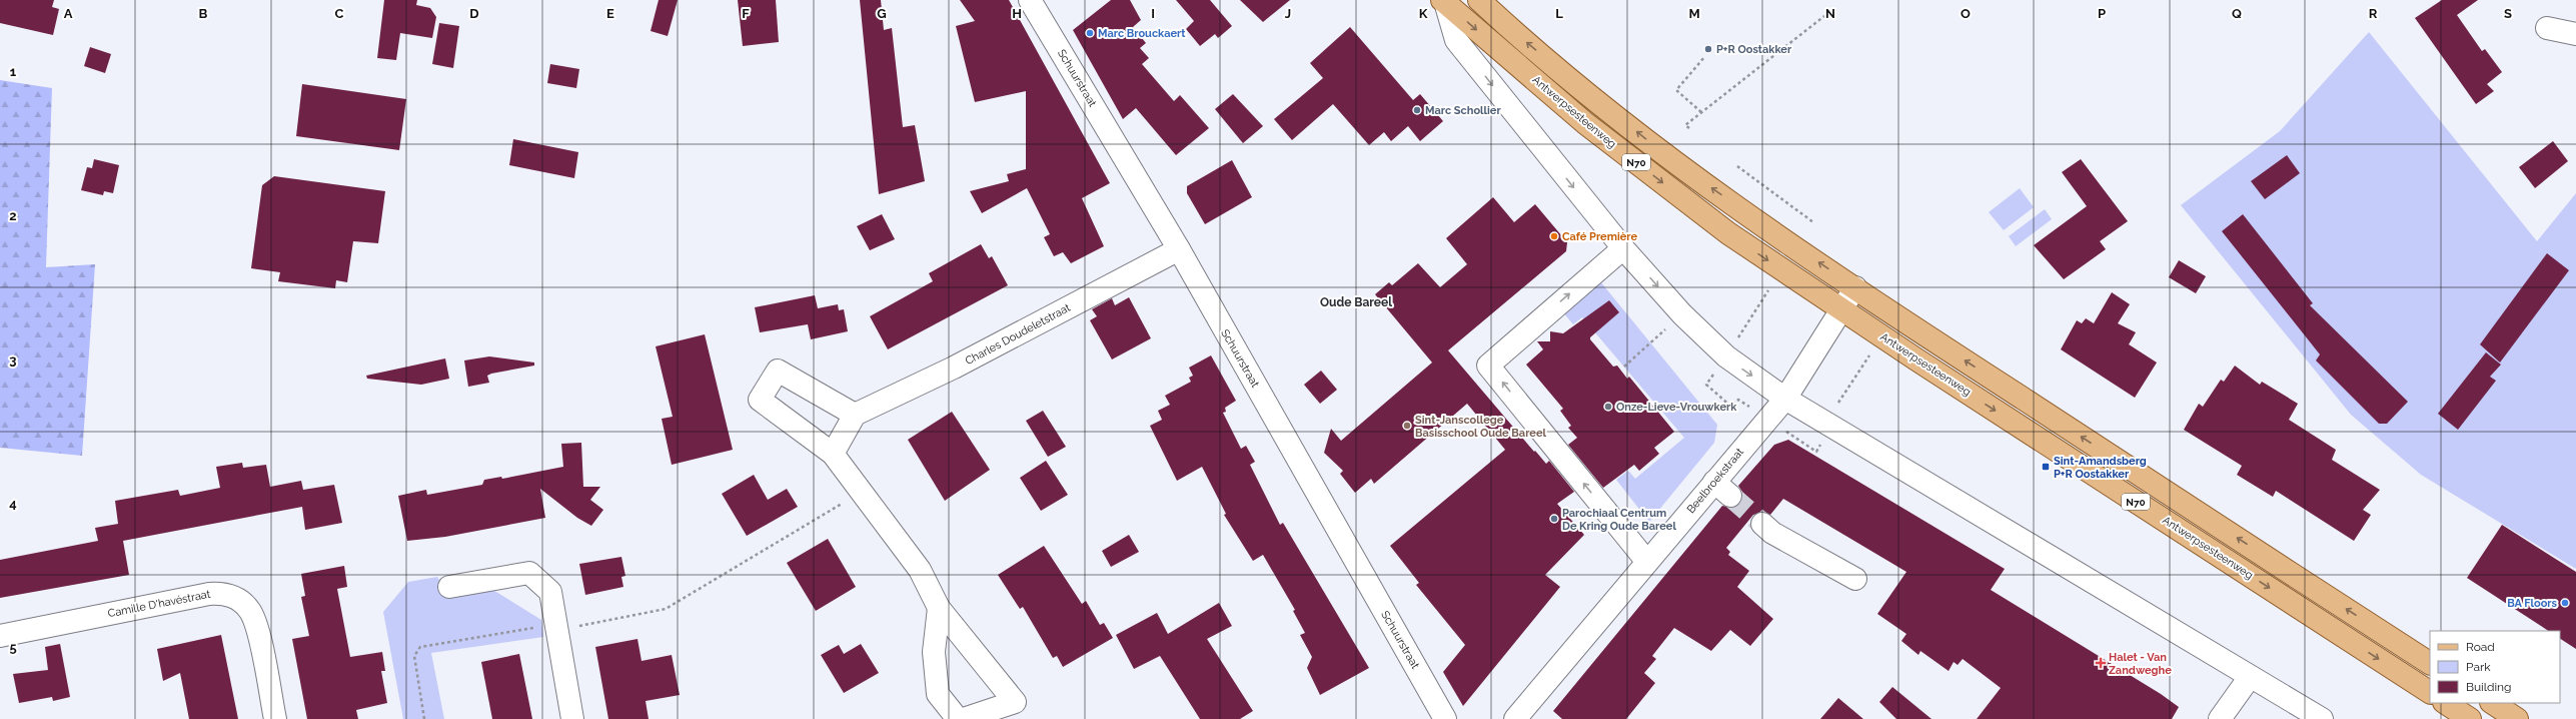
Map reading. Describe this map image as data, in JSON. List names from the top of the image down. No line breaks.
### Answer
{"streets":{"main road":["Antwerpsesteenweg","N70"],"street":["Schuurstraat","Charles Doudeletstraat","Beelbroekstraat","Camille D'havéstraat"]},"crossings":[["Schuurstraat","Charles Doudeletstraat"],["Antwerpsesteenweg","Beelbroekstraat"]],"districts":["Oude Bareel"],"places":{"other":["Marc Brouckaert","P+R Oostakker","Marc Schollier","Café Première","Onze-Lieve-Vrouwkerk","Sint-Janscollege Basisschool Oude Bareel","Parochiaal Centrum De Kring Oude Bareel","BA Floors"],"transit":["Sint-Amandsberg P+R Oostakker"],"health":["Halet - Van Zandweghe"]},"legend":["Road","Park","Building"],"grid":{"columns":["A","B","C","D","E","F","G","H","I","J","K","L","M","N","O","P","Q","R","S"],"rows":["1","2","3","4","5"]}}
